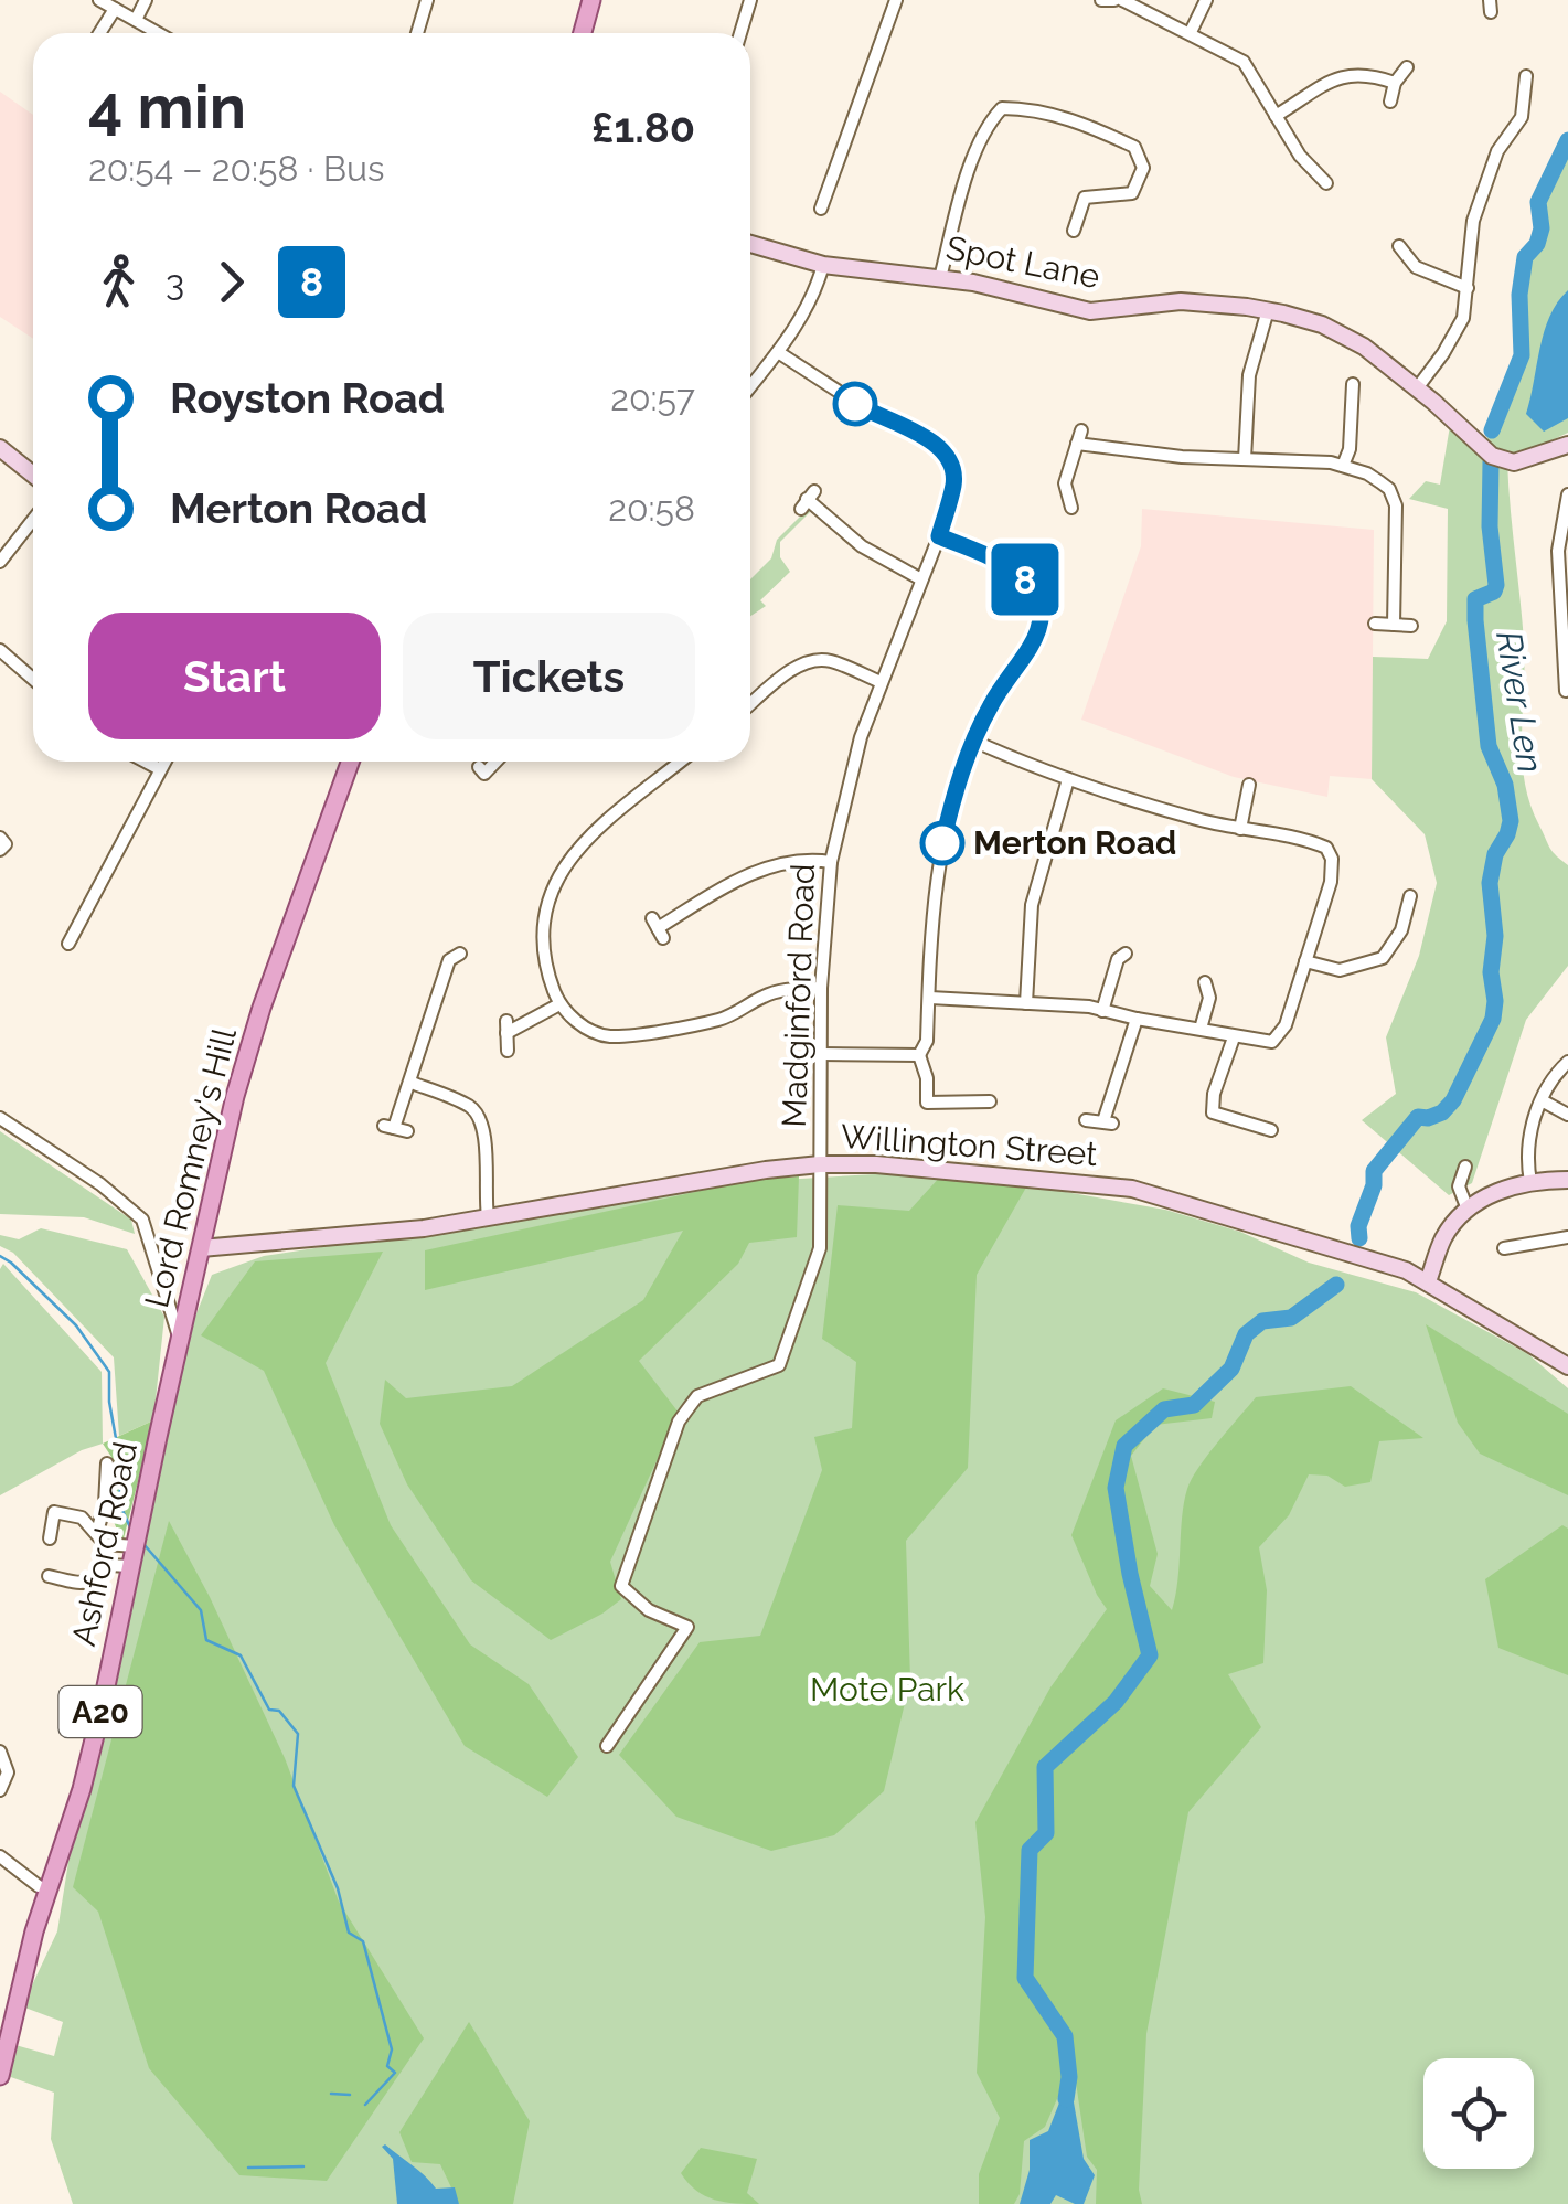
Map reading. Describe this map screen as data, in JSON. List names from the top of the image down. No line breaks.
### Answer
{"streets":{"main road":["Lord Romney's Hill","Ashford Road","A20"],"street":["Spot Lane","Madginford Road","Willington Street"]},"crossings":[["Madginford Road","Willington Street"],["Willington Street","Lord Romney's Hill"],["Lord Romney's Hill","Ashford Road"]],"water":["River Len"],"parks":["Mote Park"],"places":["Merton Road"],"lines":["bus line 8"],"page":{"on_map":"8","heading":["4 min","20:54 – 20:58 · Bus","£1.80"],"legs":["3","8"],"list":[{"name":"Royston Road","value":"20:57"},{"name":"Merton Road","value":"20:58"}],"buttons":["Start","Tickets"]}}
